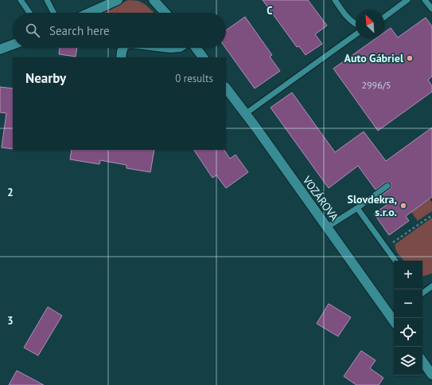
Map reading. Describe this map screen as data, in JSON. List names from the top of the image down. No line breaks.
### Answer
{"streets":{"street":["VOZÁROVA"]},"places":["Auto Gábriel","Slovdekra, s.r.o."],"house_numbers":["2996/5"],"north":"top left","page":{"search":"Search here","heading":["Nearby","0 results"],"map_buttons":["+","−"]},"grid":{"columns":["C"],"rows":["2","3"]}}
